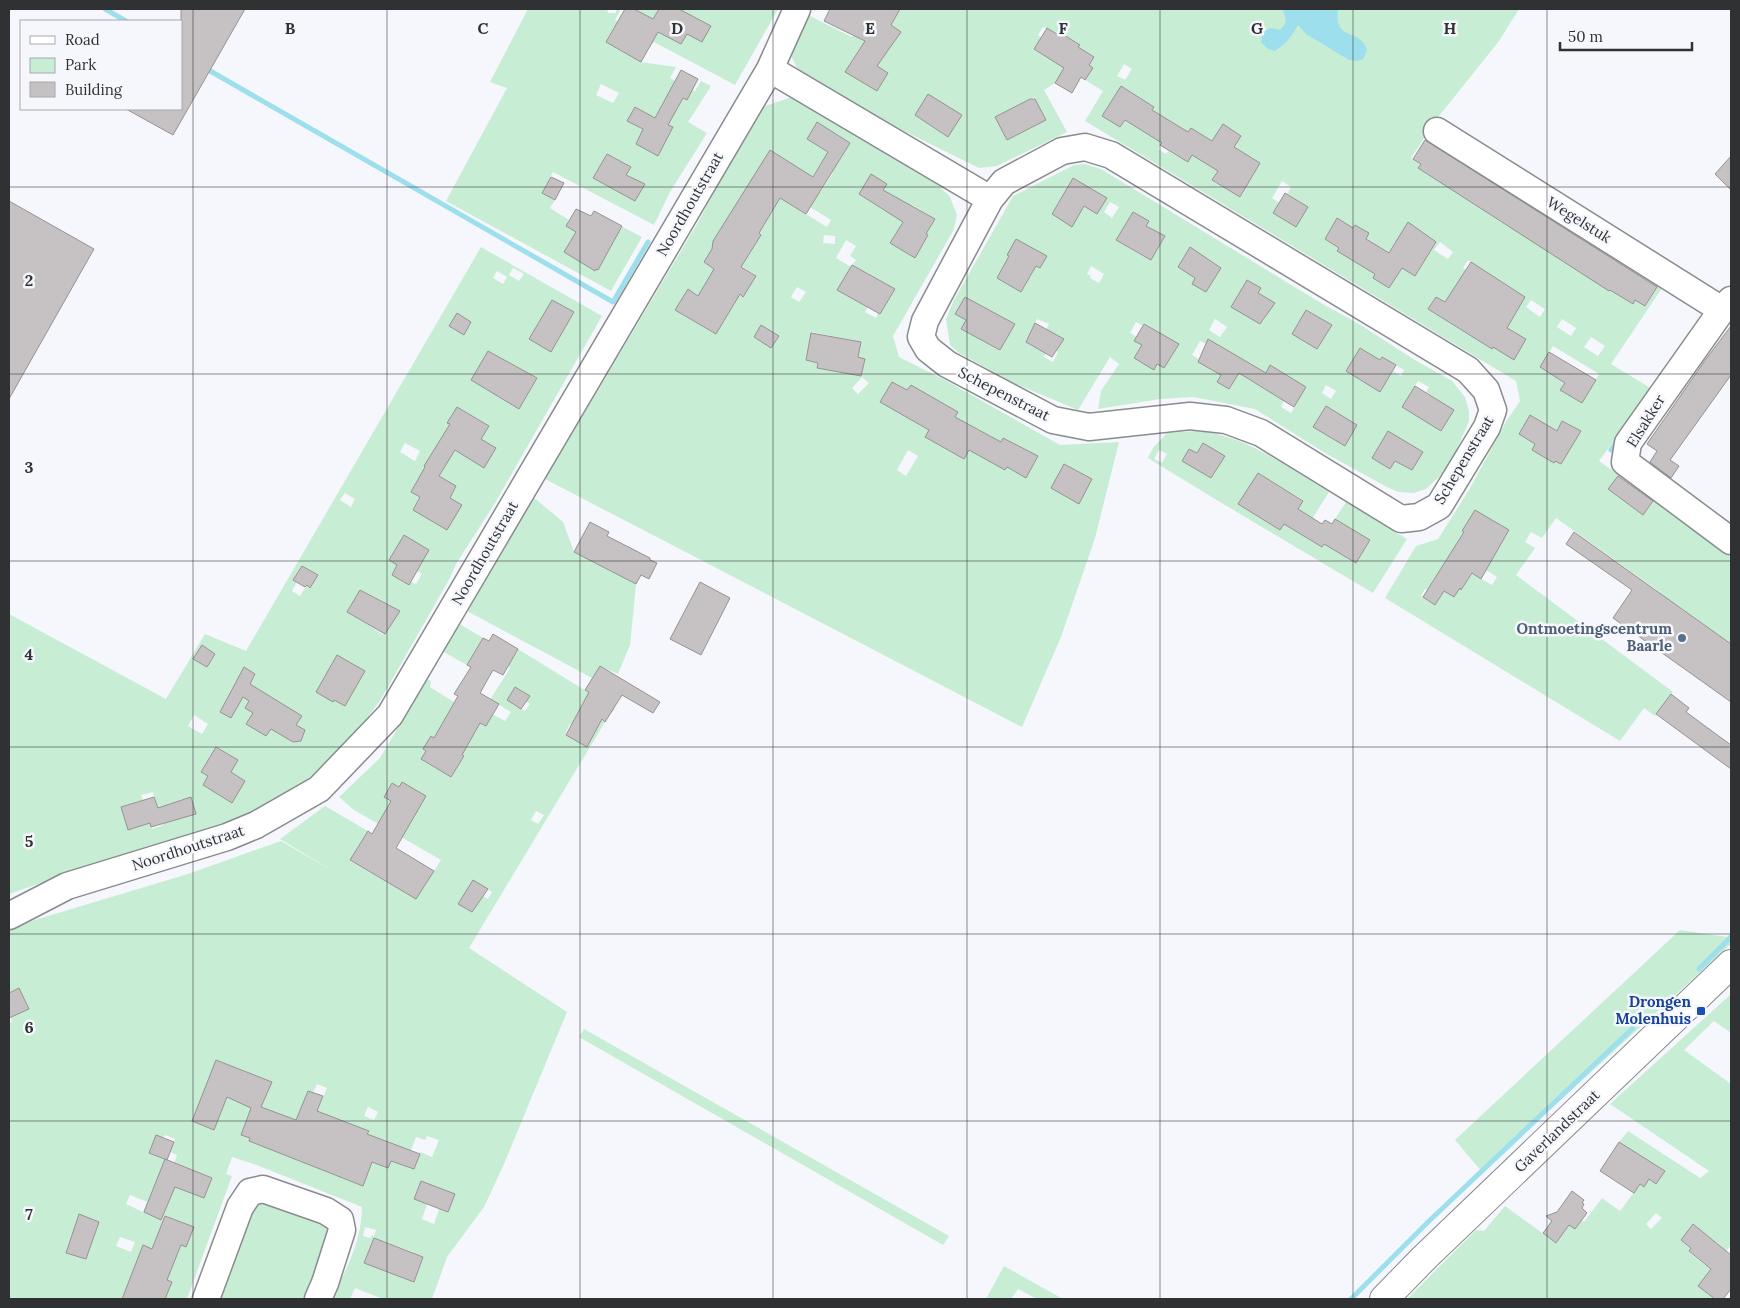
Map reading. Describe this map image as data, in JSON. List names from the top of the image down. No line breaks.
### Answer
{"streets":{"main road":["Gaverlandstraat"],"street":["Noordhoutstraat","Wegelstuk","Schepenstraat","Elsakker"]},"crossings":[["Wegelstuk","Elsakker"]],"places":{"other":["Ontmoetingscentrum Baarle"],"transit":["Drongen Molenhuis"]},"legend":["Road","Park","Building"],"scale_bar":"50 m","grid":{"columns":["B","C","D","E","F","G","H"],"rows":["2","3","4","5","6","7"]}}
